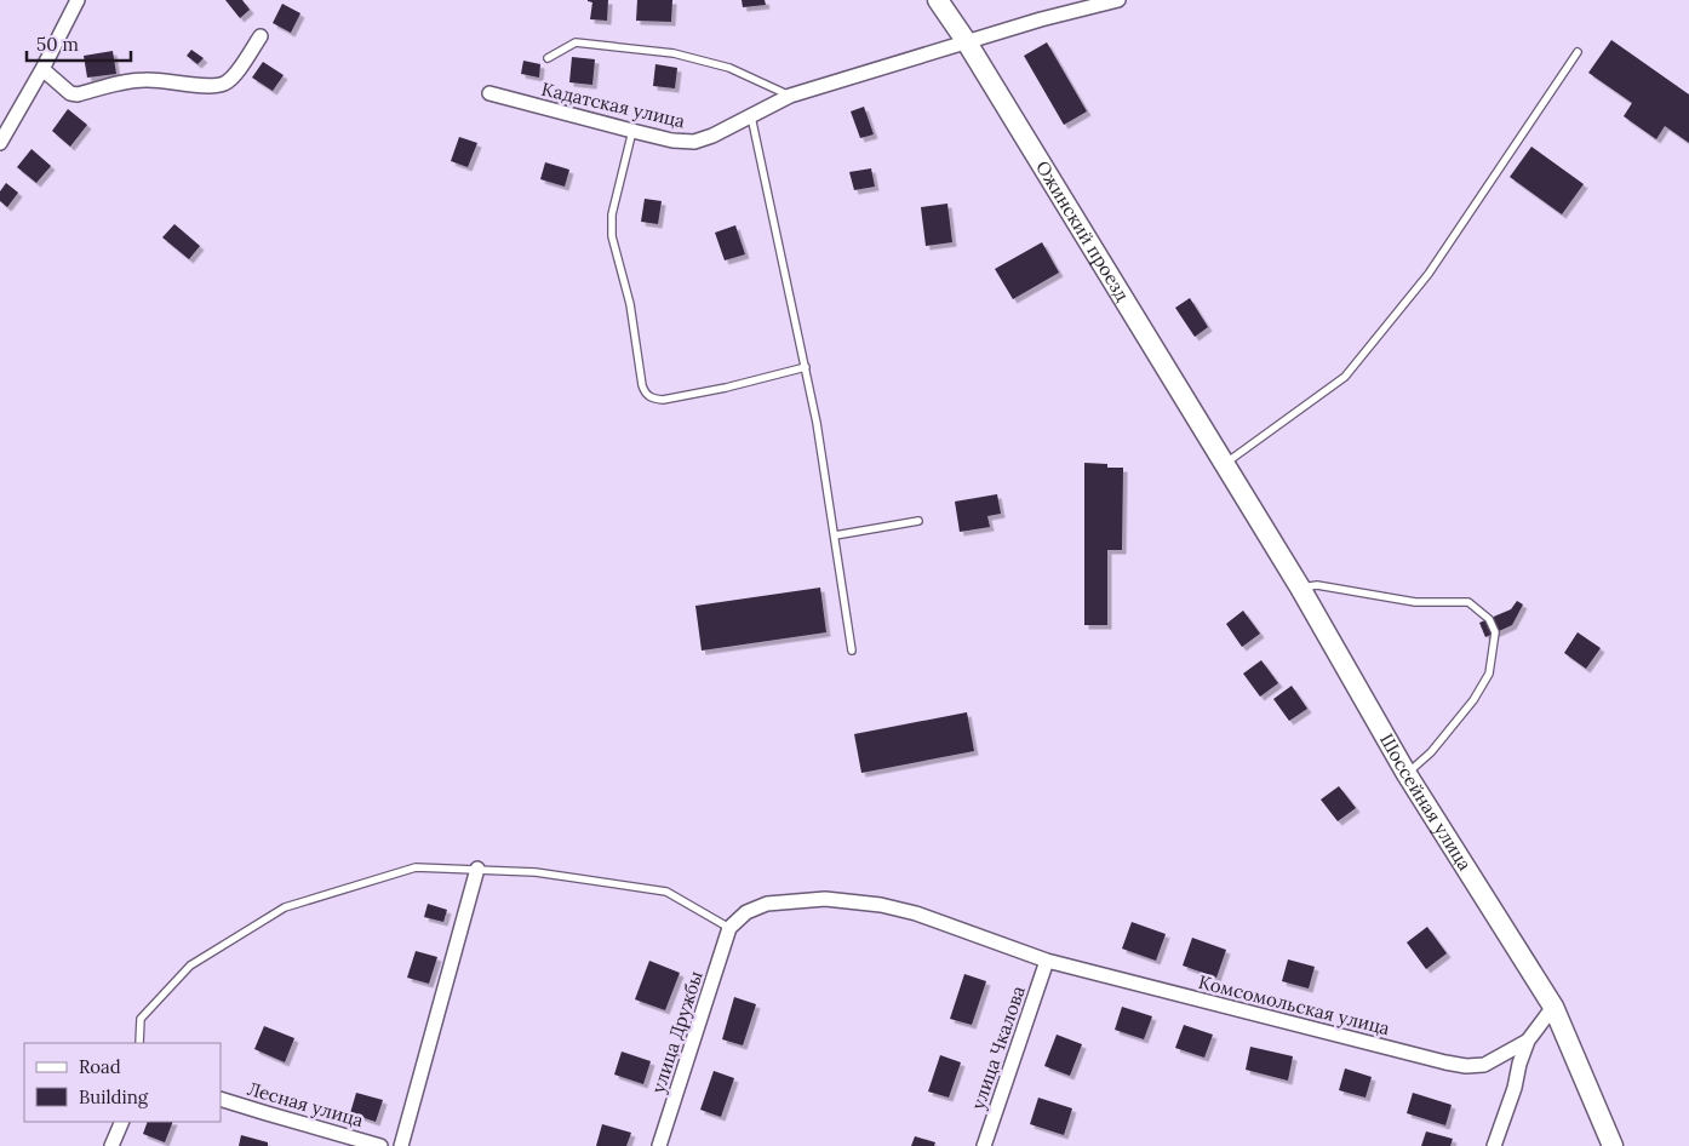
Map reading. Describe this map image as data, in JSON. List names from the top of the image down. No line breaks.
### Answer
{"streets":{"main road":["Ожинский проезд","Шоссейная улица"],"street":["Кадатская улица","Комсомольская улица","улица Дружбы","улица Чкалова","Лесная улица"]},"crossings":[["Кадатская улица","Ожинский проезд"],["Ожинский проезд","Шоссейная улица"],["Комсомольская улица","улица Дружбы"],["Комсомольская улица","улица Чкалова"]],"legend":["Road","Building"],"scale_bar":"50 m"}
